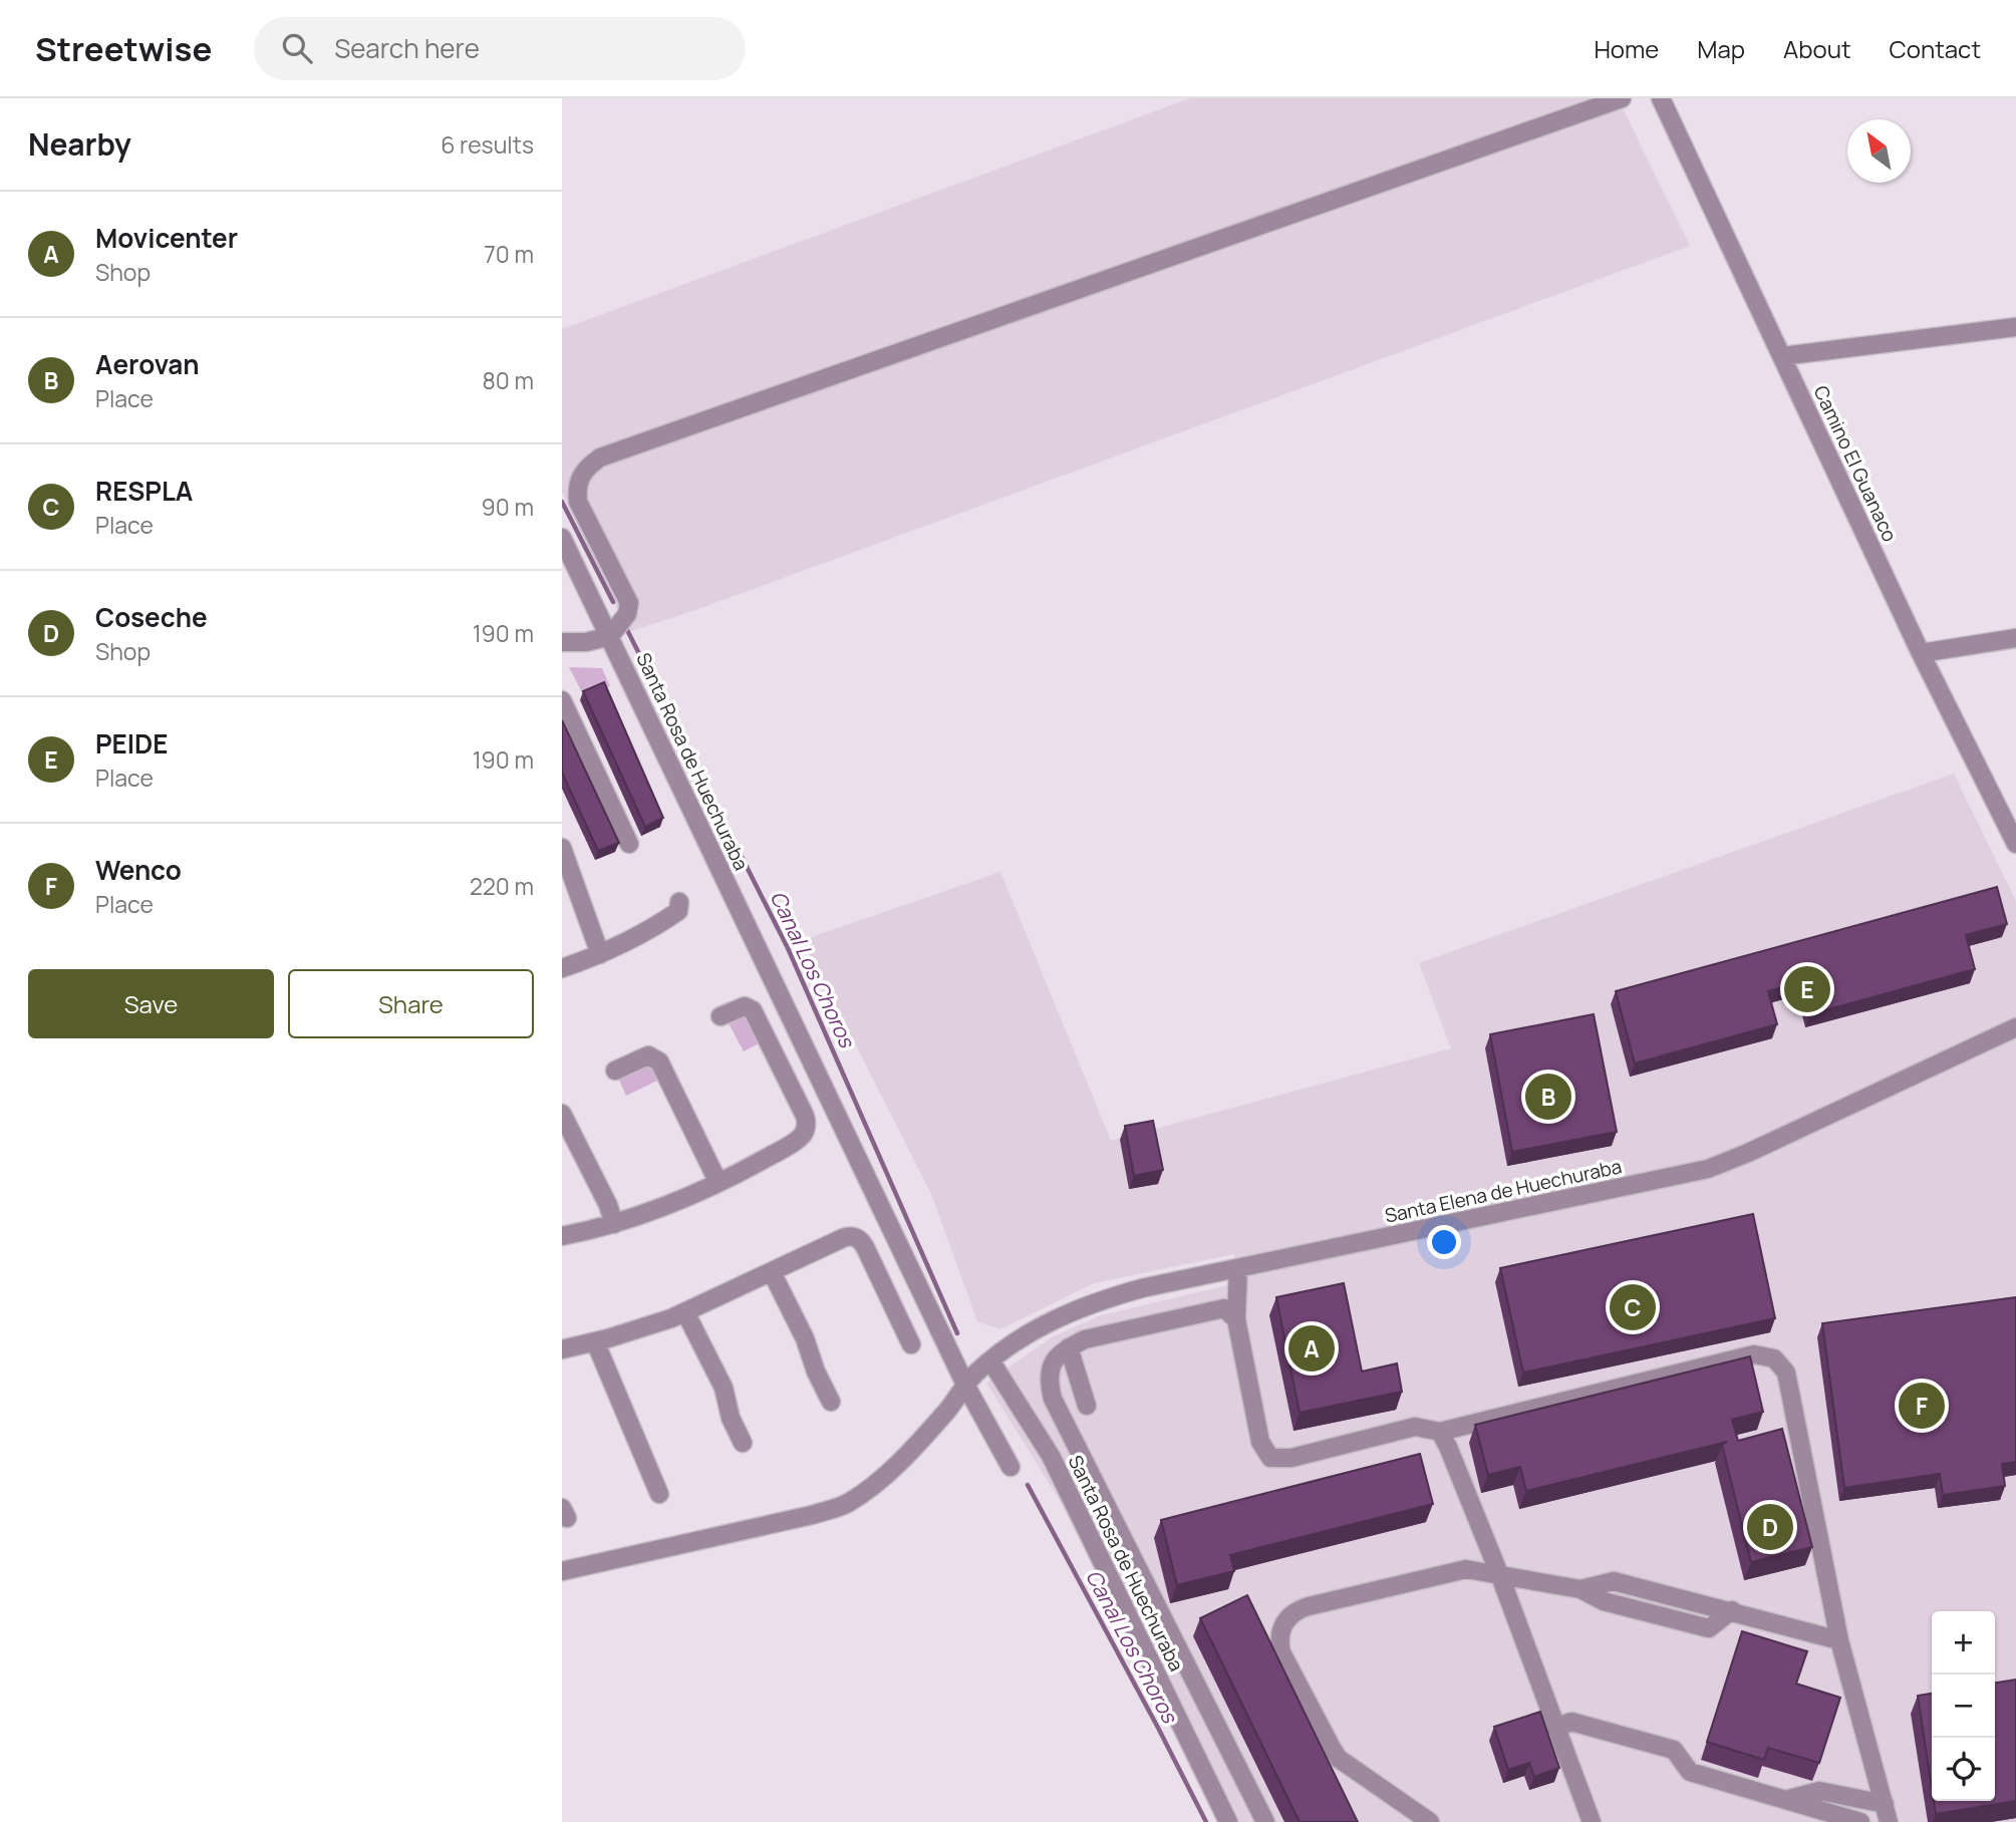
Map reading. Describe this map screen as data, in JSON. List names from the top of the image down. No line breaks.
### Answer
{"streets":{"street":["Camino El Guanaco","Santa Rosa de Huechuraba","Santa Elena de Huechuraba"]},"crossings":[["Santa Rosa de Huechuraba","Santa Elena de Huechuraba"]],"water":["Canal Los Choros"],"north":"top left","page":{"header":"Streetwise","search":"Search here","nav":["Home","Map","About","Contact"],"heading":["Nearby","6 results"],"list":[{"mark":"A","name":"Movicenter","note":"Shop","value":"70 m"},{"mark":"B","name":"Aerovan","note":"Place","value":"80 m"},{"mark":"C","name":"RESPLA","note":"Place","value":"90 m"},{"mark":"D","name":"Coseche","note":"Shop","value":"190 m"},{"mark":"E","name":"PEIDE","note":"Place","value":"190 m"},{"mark":"F","name":"Wenco","note":"Place","value":"220 m"}],"buttons":["Save","Share"],"pins":["E","B","C","A","F","D"],"map_buttons":["+","−"]}}
